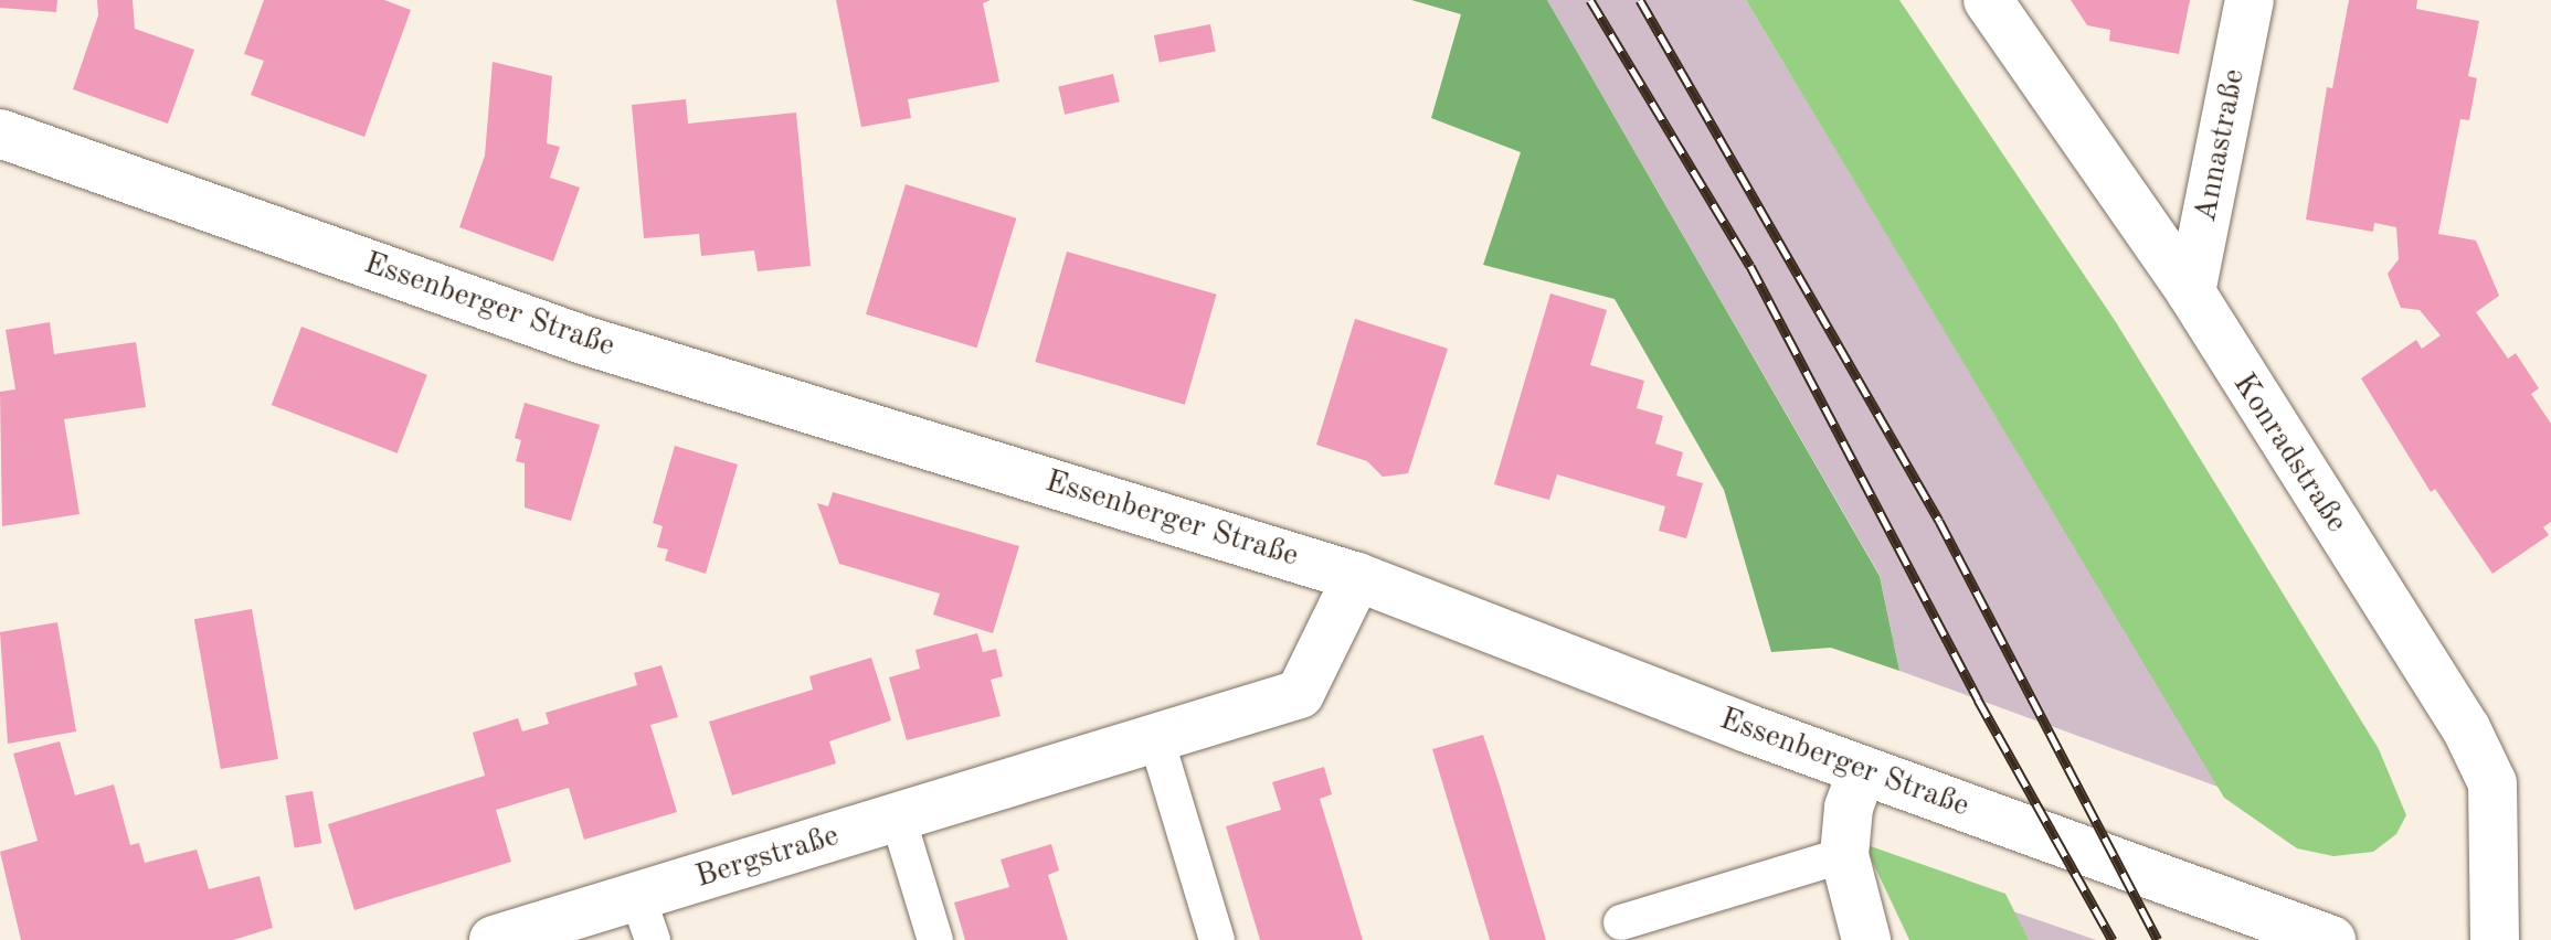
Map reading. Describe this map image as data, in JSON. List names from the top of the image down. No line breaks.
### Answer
{"streets":{"street":["Annastraße","Essenberger Straße","Konradstraße","Bergstraße"]},"crossings":[["Annastraße","Konradstraße"],["Essenberger Straße","Bergstraße"]]}
